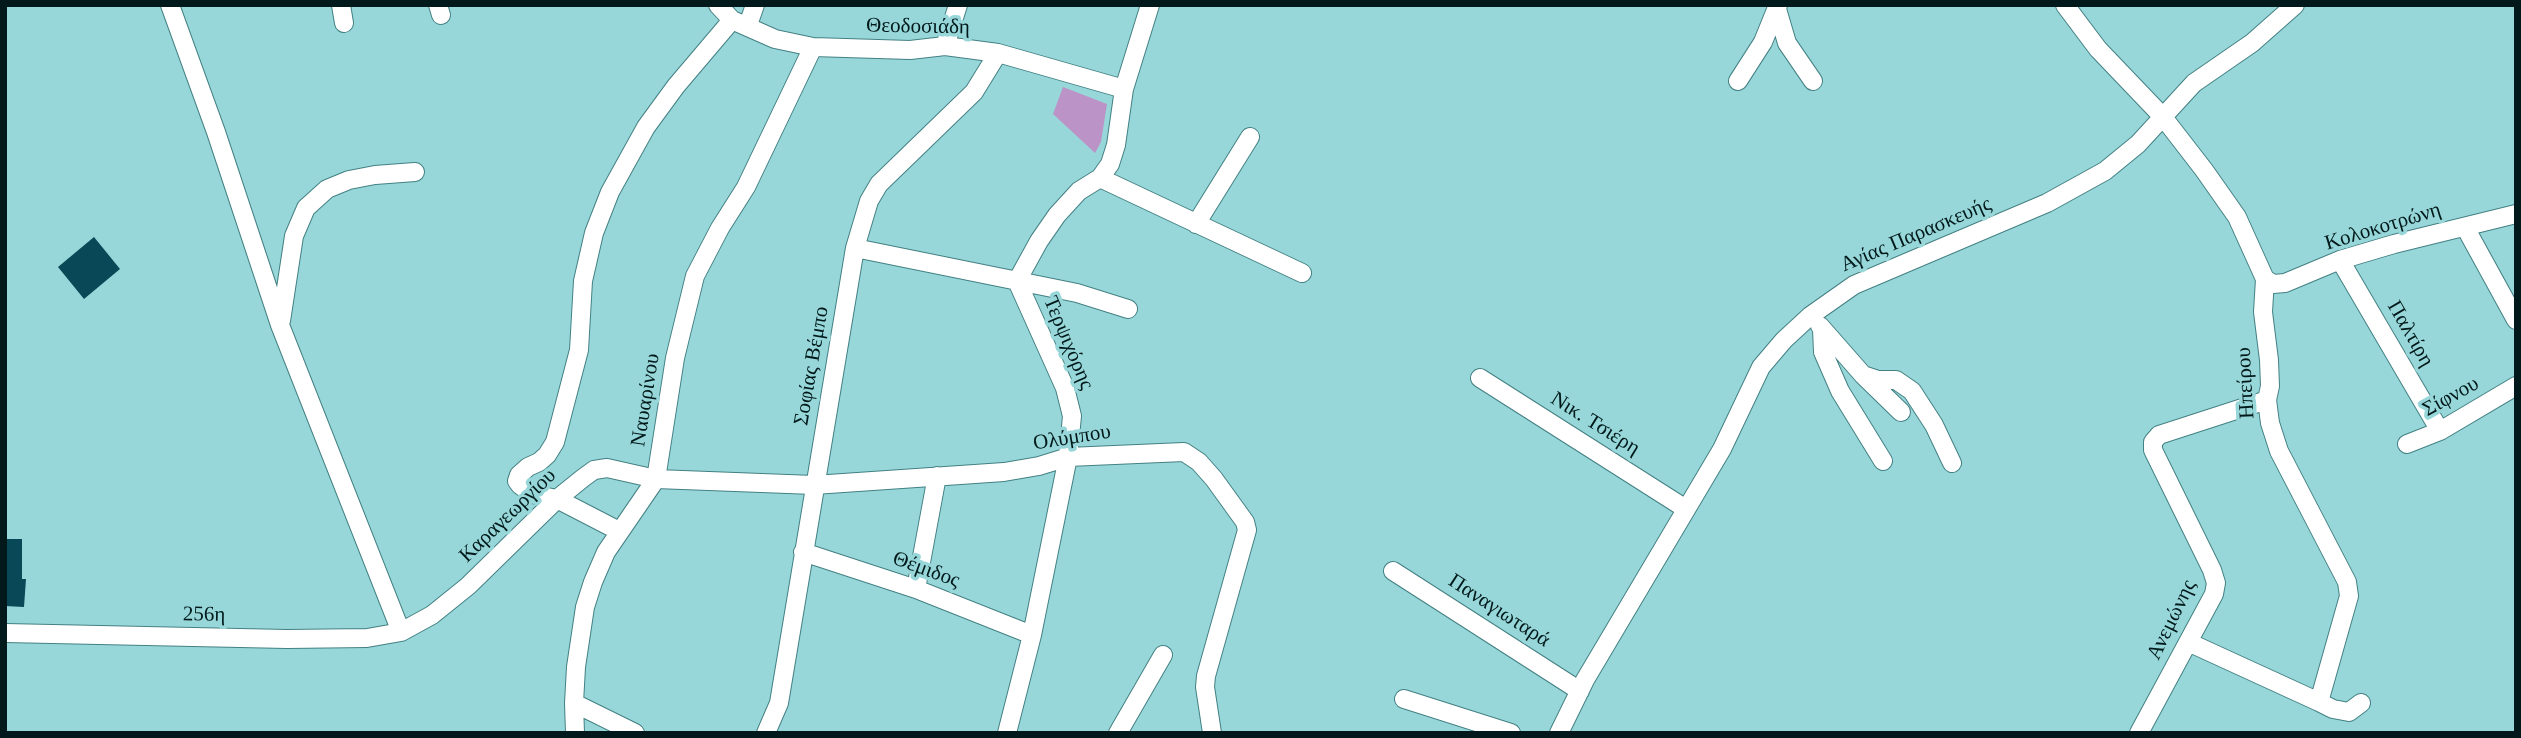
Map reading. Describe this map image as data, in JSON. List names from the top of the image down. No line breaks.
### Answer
{"streets":{"street":["Θεοδοσιάδη","Κολοκοτρώνη","Αγίας Παρασκευής","Παλτίρη","Τερψιχόρης","Σοφίας Βέμπο","Ηπείρου","Σίφνου","Ναυαρίνου","Νικ. Τσιέρη","Ολύμπου","Καραγεωργίου","Θέμιδος","Παναγιωταρά","256η","Ανεμώνης"]},"crossings":[["Θεοδοσιάδη","Τερψιχόρης"],["Θεοδοσιάδη","Σοφίας Βέμπο"],["Θεοδοσιάδη","Ναυαρίνου"],["Κολοκοτρώνη","Παλτίρη"],["Κολοκοτρώνη","Ηπείρου"],["Αγίας Παρασκευής","Ηπείρου"],["Αγίας Παρασκευής","Νικ. Τσιέρη"],["Αγίας Παρασκευής","Παναγιωταρά"],["Παλτίρη","Σίφνου"],["Τερψιχόρης","Ολύμπου"],["Τερψιχόρης","Θέμιδος"],["Σοφίας Βέμπο","Ολύμπου"],["Σοφίας Βέμπο","Θέμιδος"],["Ηπείρου","Ανεμώνης"],["Ναυαρίνου","Ολύμπου"],["Ναυαρίνου","Καραγεωργίου"],["Ολύμπου","Καραγεωργίου"],["Καραγεωργίου","256η"]]}
